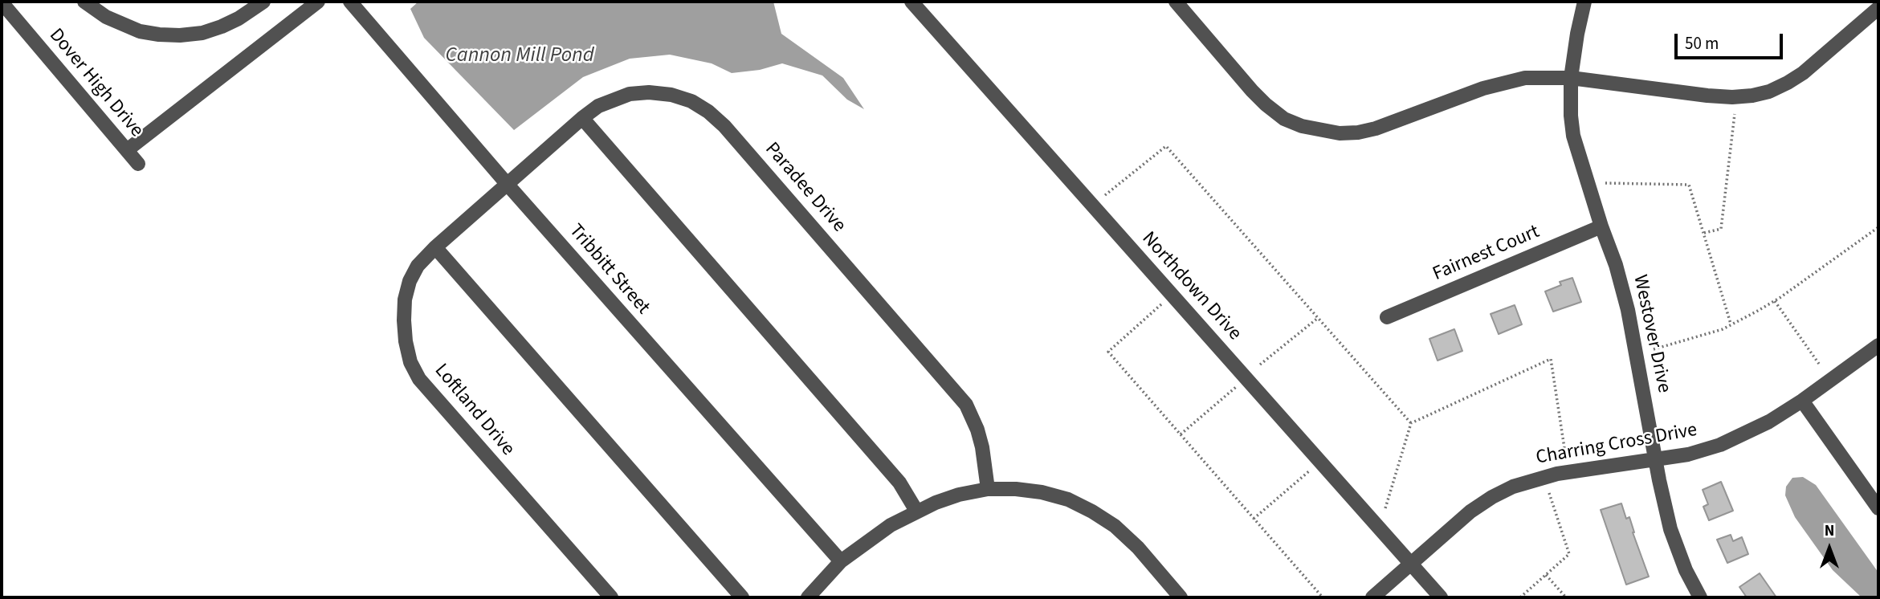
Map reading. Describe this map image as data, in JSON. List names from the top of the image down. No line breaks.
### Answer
{"streets":{"street":["Dover High Drive","Paradee Drive","Fairnest Court","Tribbitt Street","Northdown Drive","Westover Drive","Loftland Drive","Charring Cross Drive"]},"crossings":[["Paradee Drive","Tribbitt Street"],["Paradee Drive","Loftland Drive"],["Fairnest Court","Westover Drive"],["Tribbitt Street","Loftland Drive"],["Northdown Drive","Charring Cross Drive"],["Westover Drive","Charring Cross Drive"]],"water":["Cannon Mill Pond"],"scale_bar":"50 m","north":"top"}
